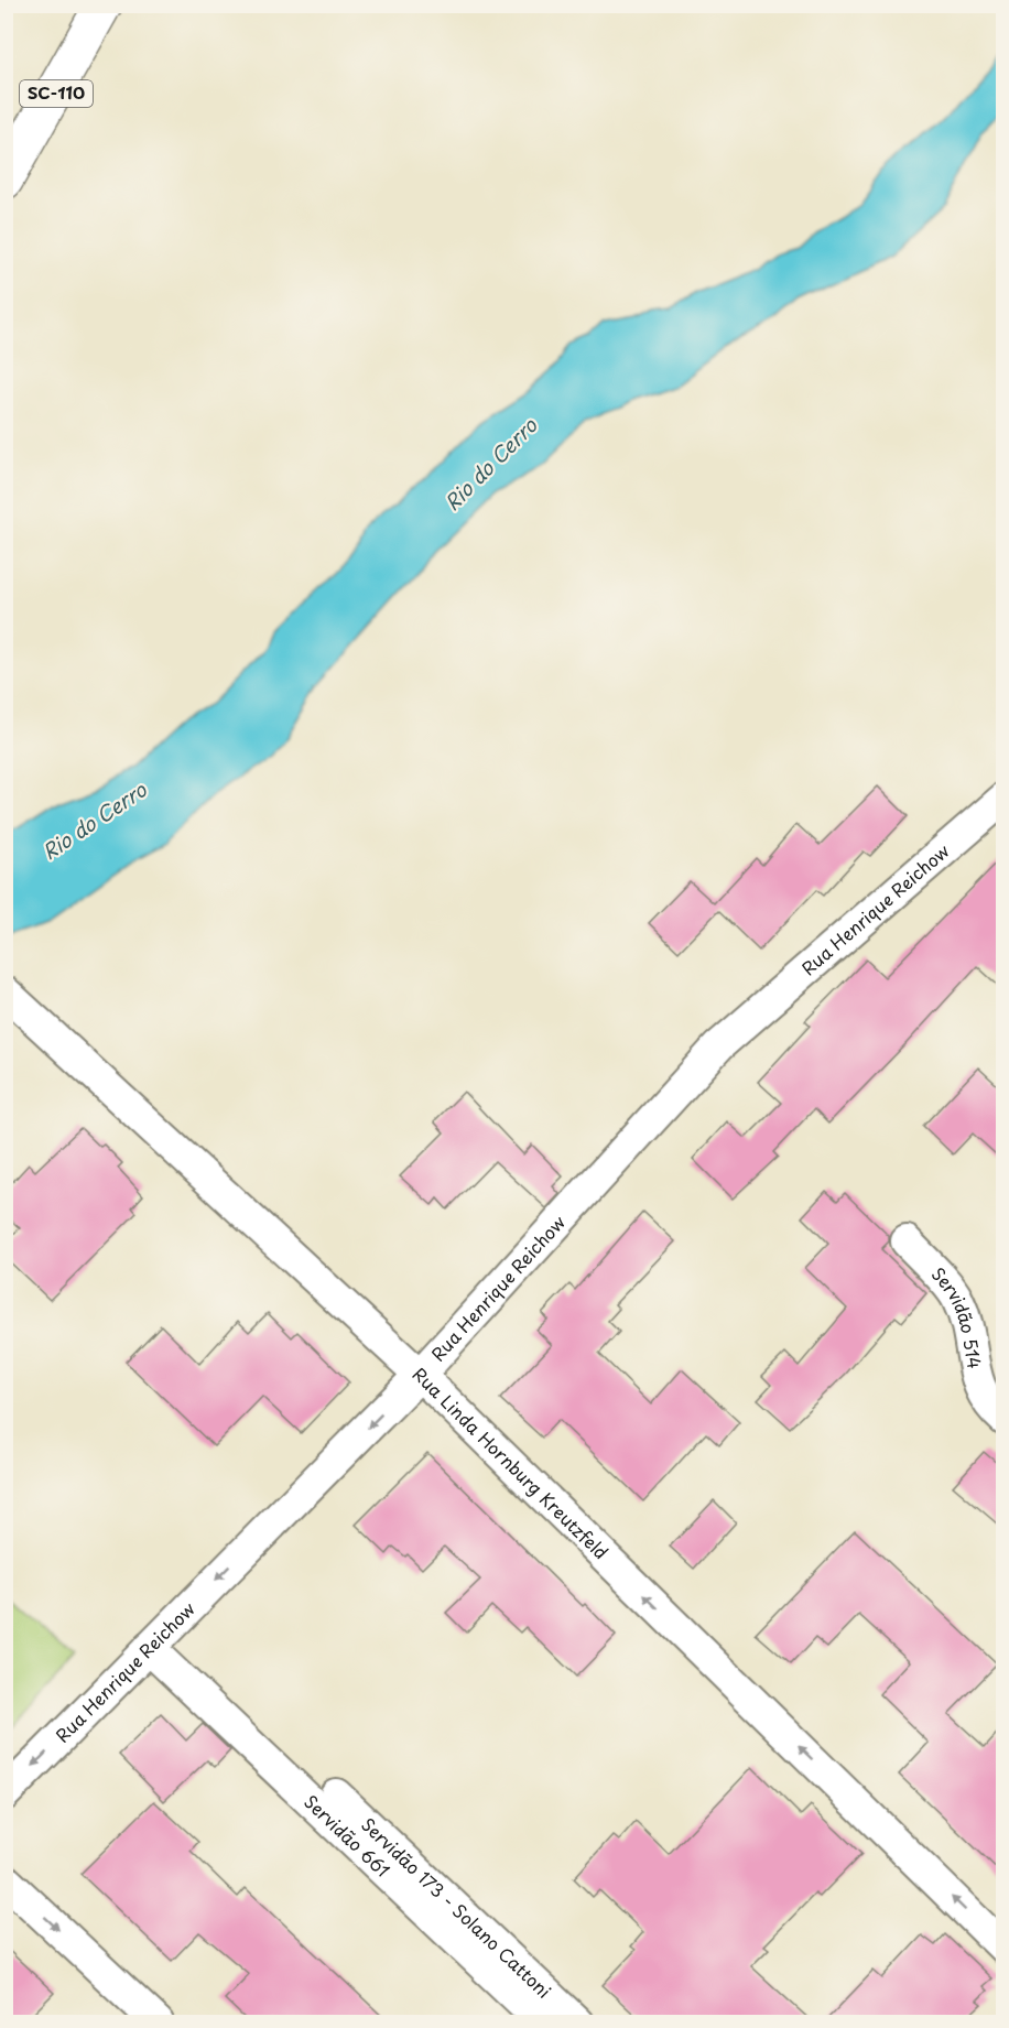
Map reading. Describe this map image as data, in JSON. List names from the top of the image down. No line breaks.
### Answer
{"streets":{"main road":["SC-110"],"street":["Rua Henrique Reichow","Servidão 514","Rua Linda Hornburg Kreutzfeld","Servidão 661","Servidão 173 - Solano Cattoni"]},"crossings":[["Rua Henrique Reichow","Rua Linda Hornburg Kreutzfeld"],["Rua Henrique Reichow","Servidão 661"]],"one_way":["Rua Henrique Reichow","Rua Linda Hornburg Kreutzfeld"],"water":["Rio do Cerro"]}
